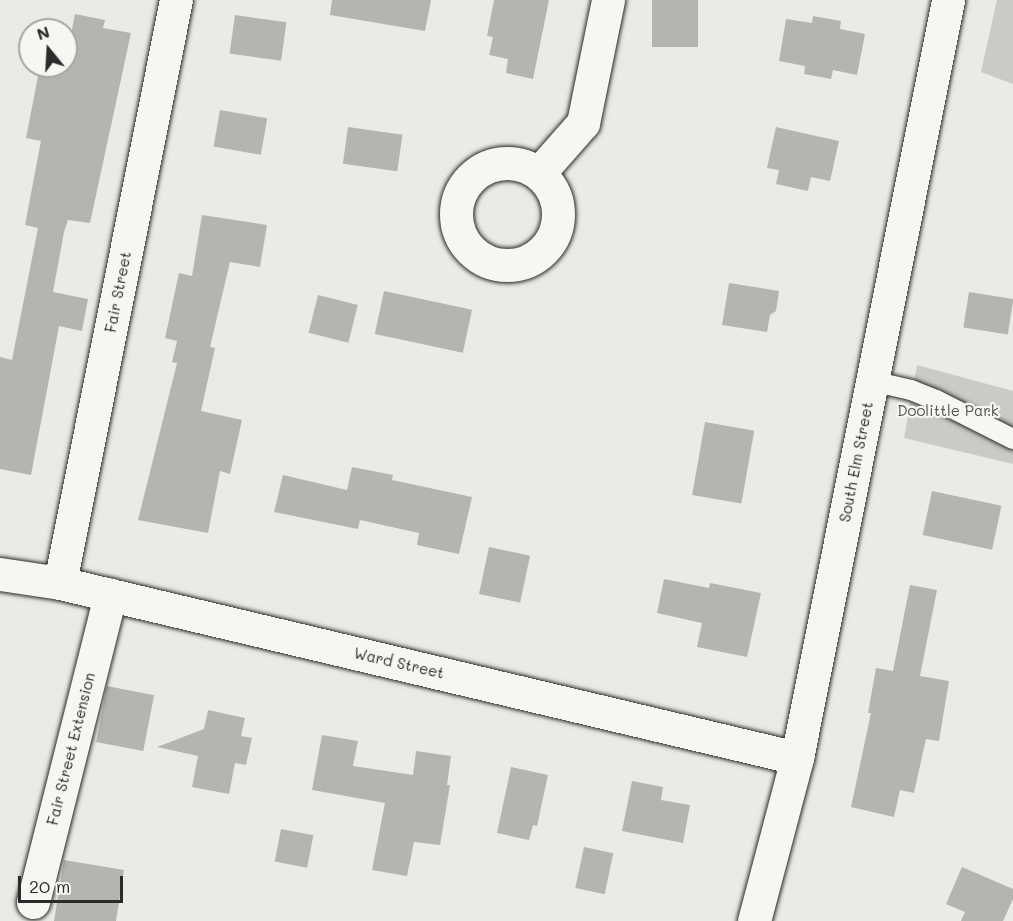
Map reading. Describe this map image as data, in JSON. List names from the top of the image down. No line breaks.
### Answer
{"streets":{"street":["Fair Street","South Elm Street","Ward Street","Fair Street Extension"]},"crossings":[["Fair Street","Ward Street"],["South Elm Street","Ward Street"],["Ward Street","Fair Street Extension"]],"parks":["Doolittle Park"],"scale_bar":"20 m","north":"top"}
